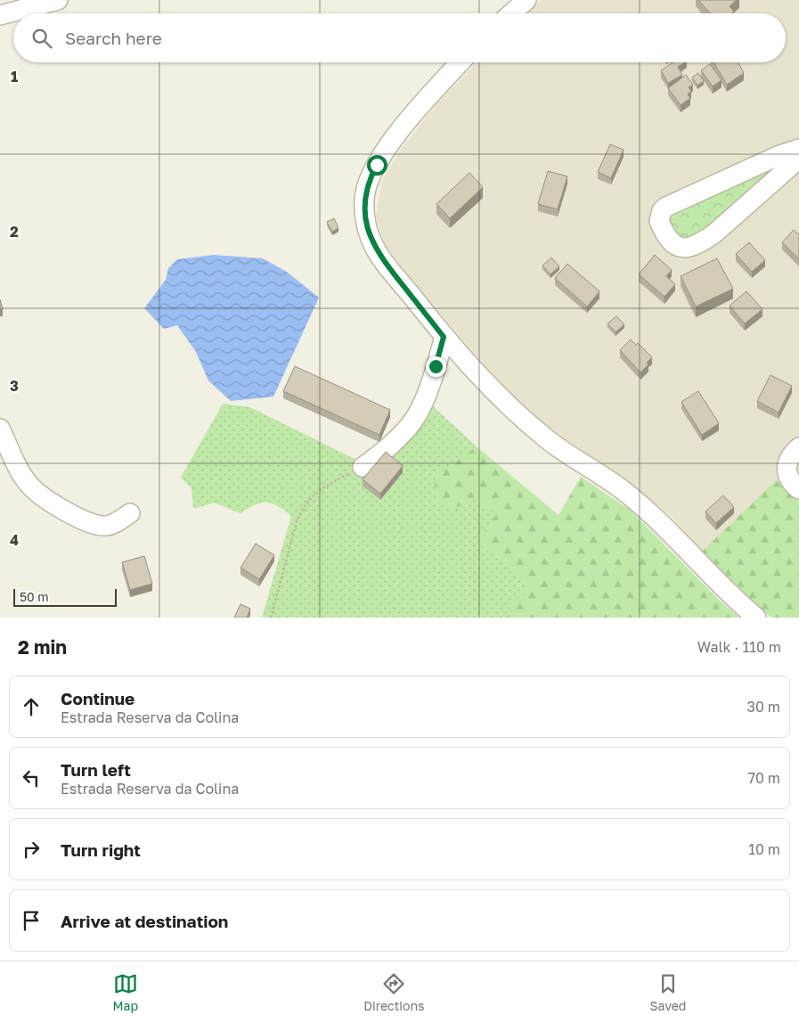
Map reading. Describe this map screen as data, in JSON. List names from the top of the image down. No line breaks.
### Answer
{"scale_bar":"50 m","page":{"search":"Search here","scale":"50 m","heading":["2 min","Walk · 110 m"],"list":[["Continue","Estrada Reserva da Colina","30 m"],["Turn left","Estrada Reserva da Colina","70 m"],["Turn right","10 m"],"Arrive at destination"],"nav":["Map","Directions","Saved"]},"grid":{"rows":["1","2","3","4"]}}
